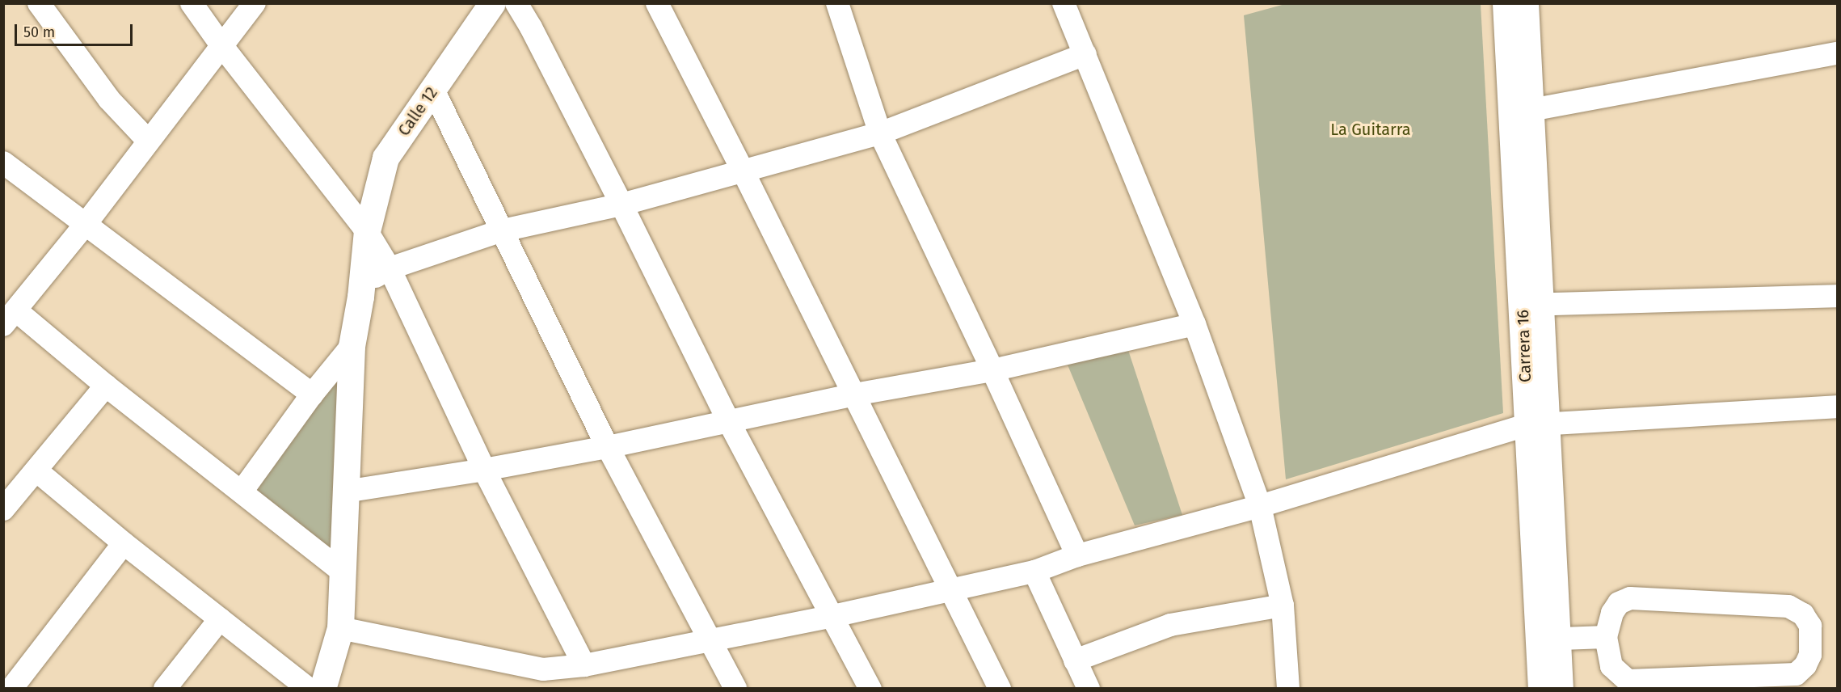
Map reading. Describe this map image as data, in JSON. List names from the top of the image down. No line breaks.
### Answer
{"streets":{"main road":["Calle 12","Carrera 16"]},"parks":["La Guitarra"],"scale_bar":"50 m"}
